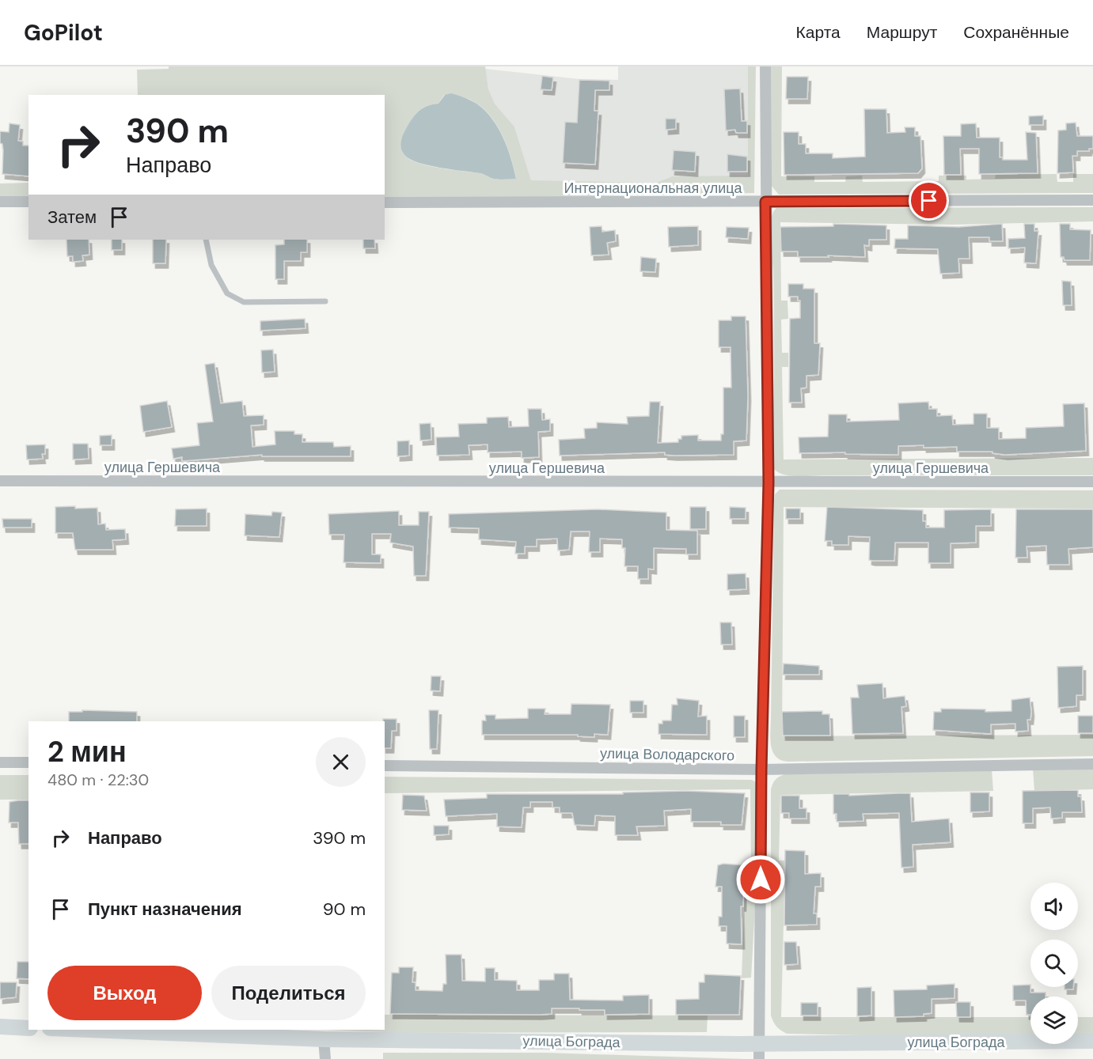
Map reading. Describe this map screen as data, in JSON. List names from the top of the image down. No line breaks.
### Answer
{"streets":{"street":["Интернациональная улица","улица Гершевича","улица Володарского","улица Бограда"]},"page":{"header":"GoPilot","nav":["Карта","Маршрут","Сохранённые"],"turn":["390 m","Направо"],"then":"Затем","heading":["2 мин","480 m · 22:30"],"list":[{"name":"Направо","value":"390 m"},{"name":"Пункт назначения","value":"90 m"}],"buttons":["Выход","Поделиться"]}}
